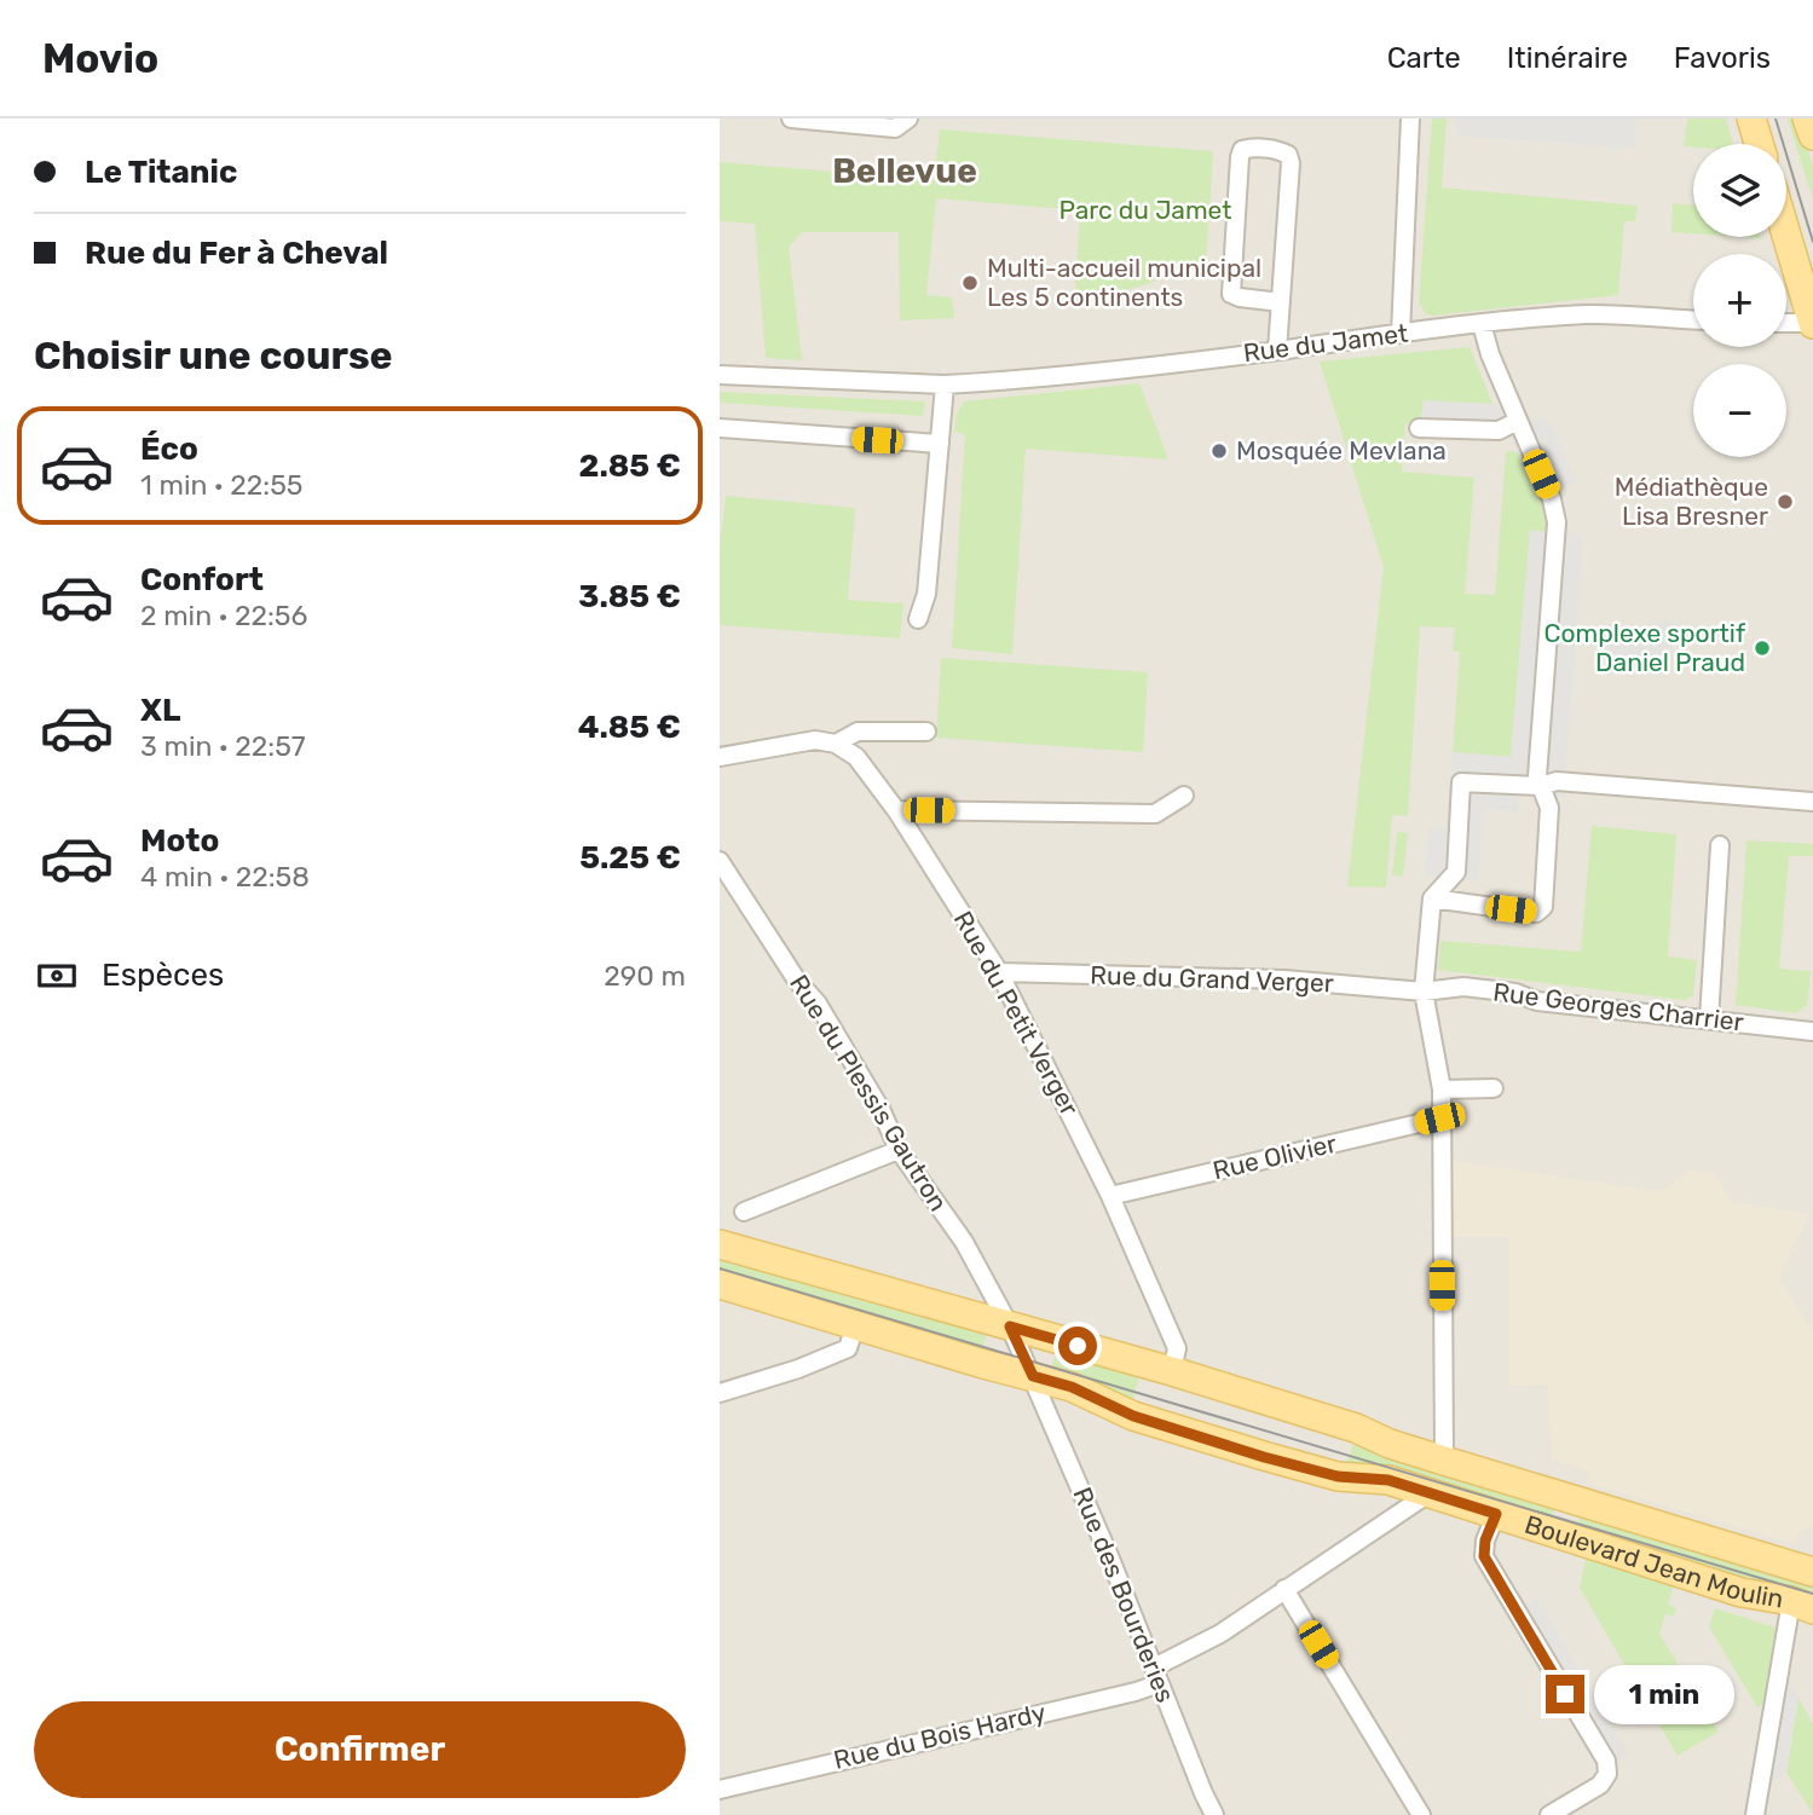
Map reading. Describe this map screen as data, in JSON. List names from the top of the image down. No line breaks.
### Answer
{"streets":{"main road":["Boulevard Jean Moulin"],"street":["Rue du Jamet","Rue du Grand Verger","Rue Georges Charrier","Rue du Petit Verger","Rue du Plessis Gautron","Rue Olivier","Rue des Bourderies","Rue du Bois Hardy"]},"crossings":[["Rue du Grand Verger","Rue Georges Charrier"],["Rue du Grand Verger","Rue du Petit Verger"],["Rue du Petit Verger","Rue Olivier"],["Rue du Petit Verger","Boulevard Jean Moulin"],["Rue du Plessis Gautron","Boulevard Jean Moulin"],["Rue du Plessis Gautron","Rue des Bourderies"],["Boulevard Jean Moulin","Rue des Bourderies"],["Boulevard Jean Moulin","Rue du Bois Hardy"],["Rue des Bourderies","Rue du Bois Hardy"]],"districts":["Bellevue"],"parks":["Parc du Jamet"],"places":["Multi-accueil municipal Les 5 continents","Mosquée Mevlana","Médiathèque Lisa Bresner","Complexe sportif Daniel Praud"],"page":{"header":"Movio","nav":["Carte","Itinéraire","Favoris"],"banner":["Le Titanic","Rue du Fer à Cheval"],"map_buttons":["+","−"],"heading":"Choisir une course","list":[{"name":"Éco","note":"1 min · 22:55","value":"2.85 €"},{"name":"Confort","note":"2 min · 22:56","value":"3.85 €"},{"name":"XL","note":"3 min · 22:57","value":"4.85 €"},{"name":"Moto","note":"4 min · 22:58","value":"5.25 €"}],"pay":["Espèces","290 m"],"bubble":"1 min","buttons":"Confirmer"}}
